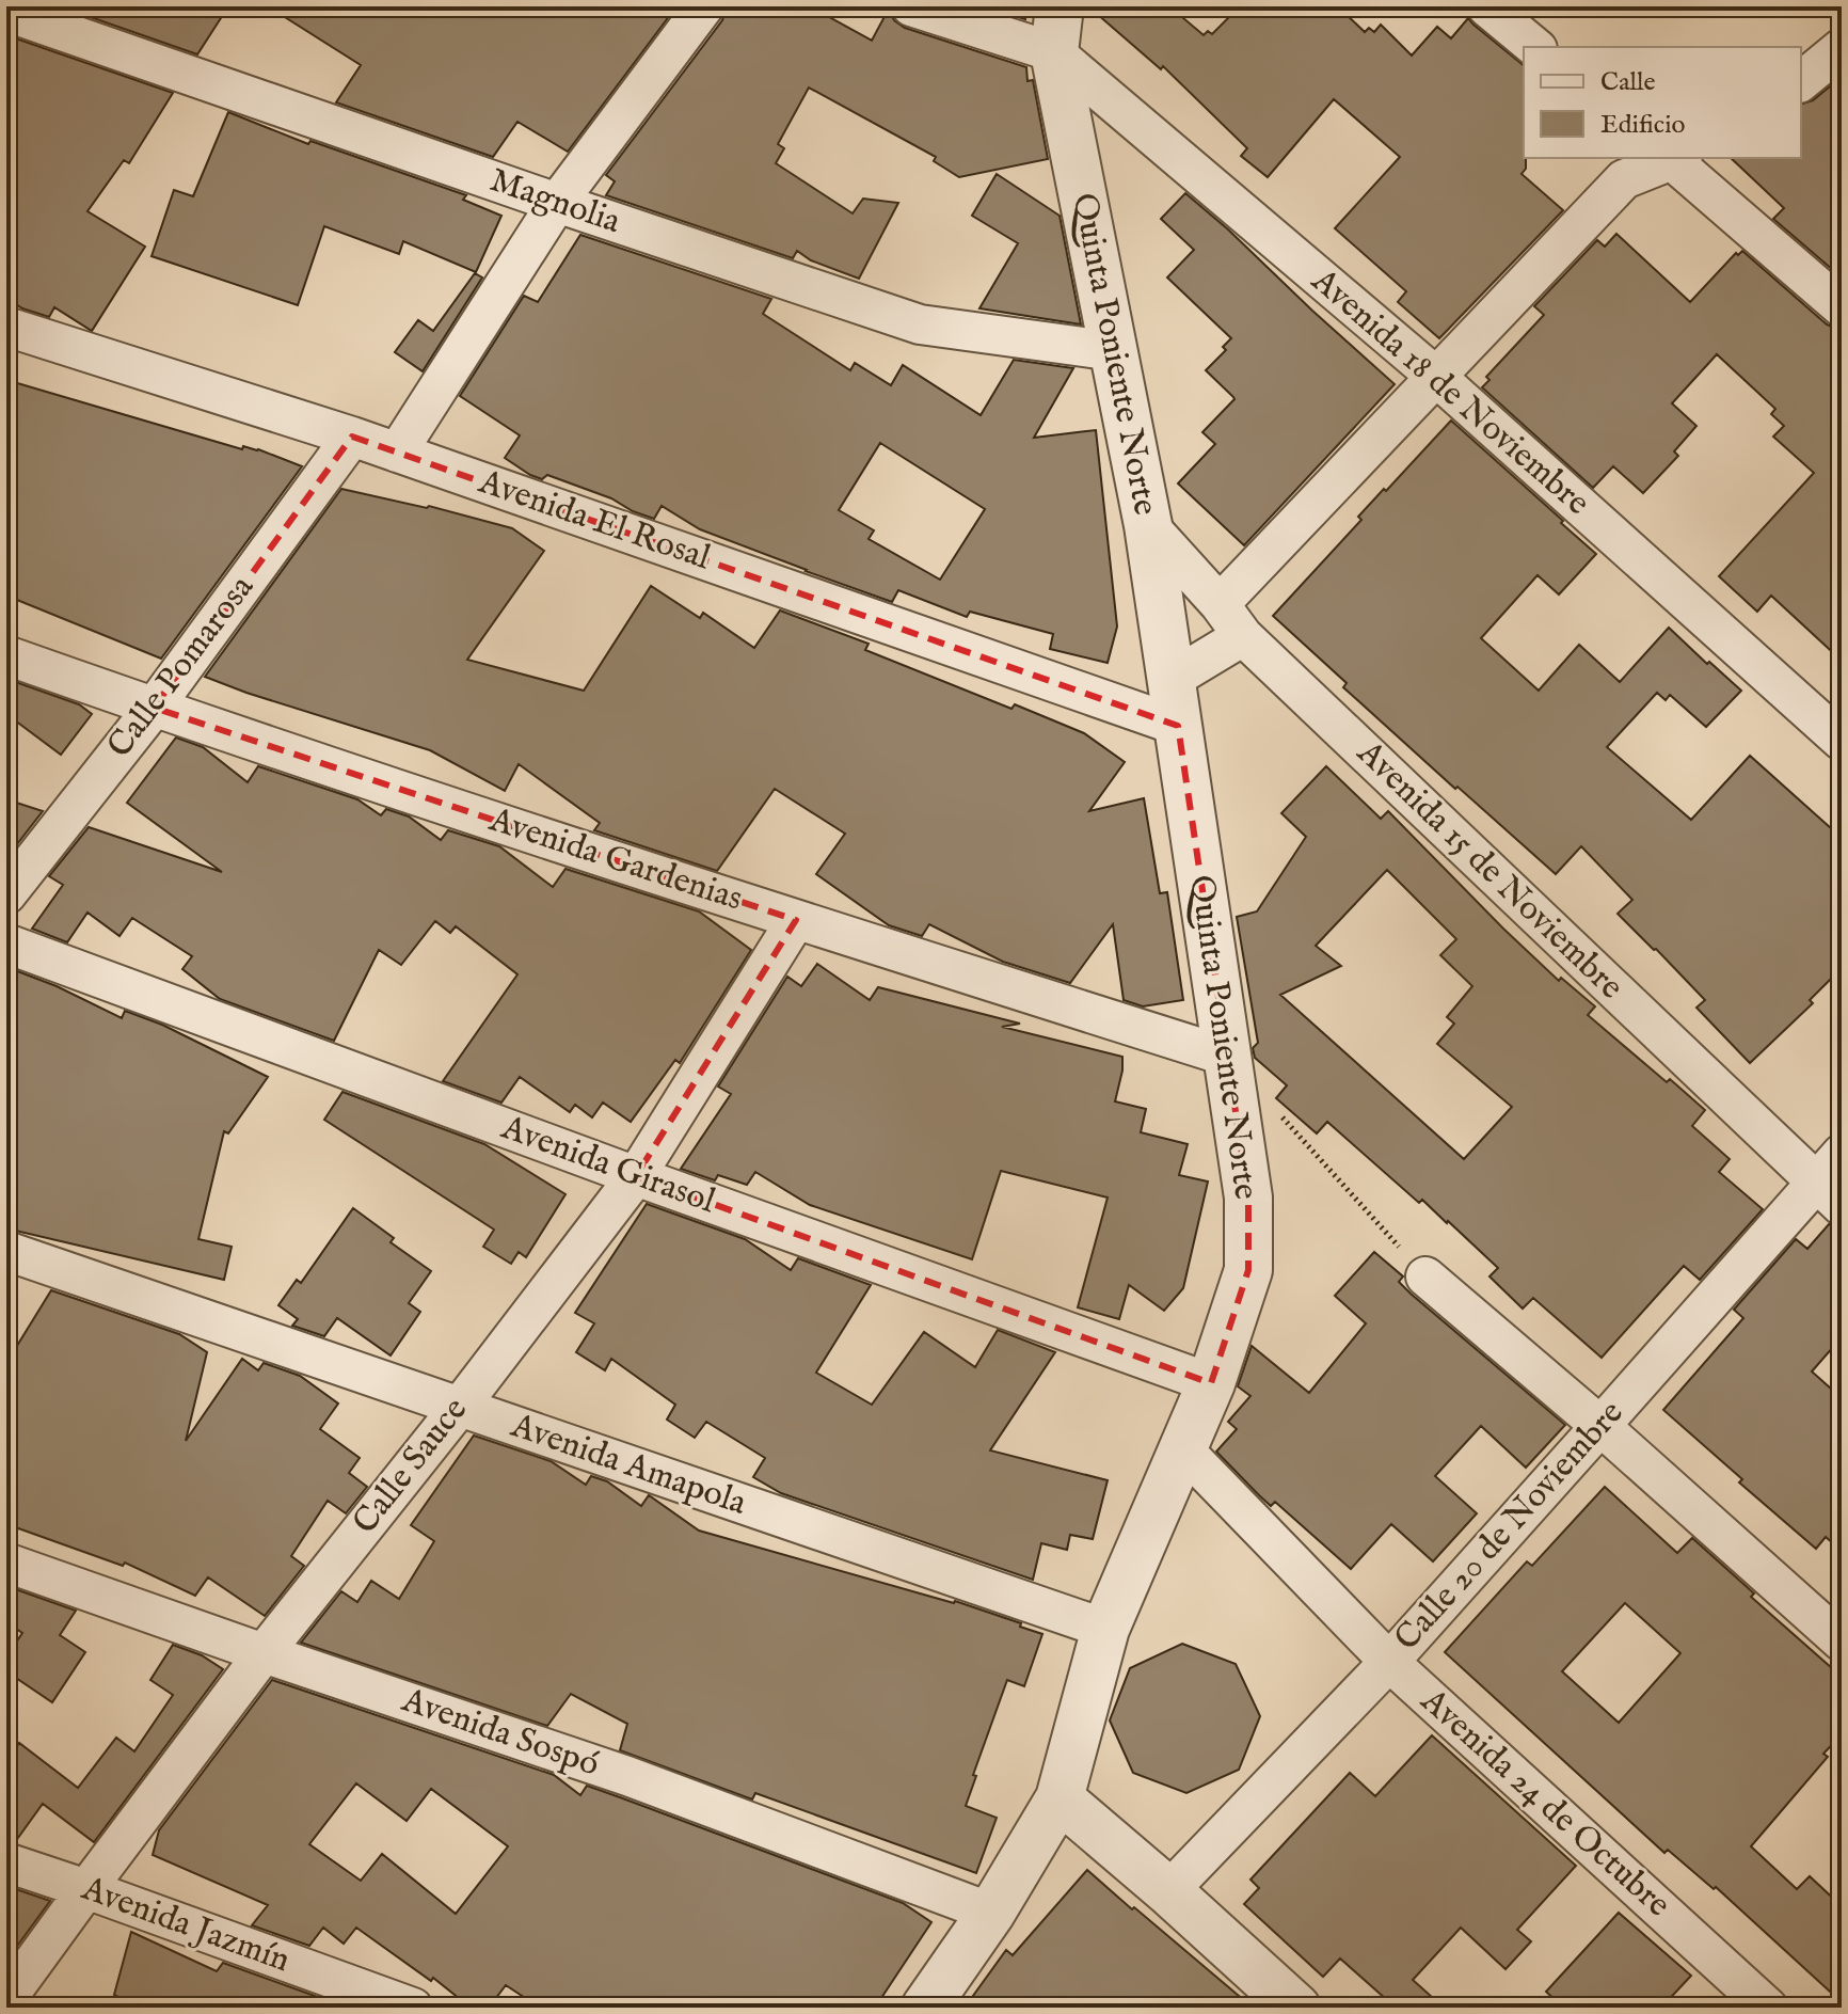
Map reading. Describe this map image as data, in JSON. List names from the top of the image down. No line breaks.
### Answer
{"streets":{"street":["Magnolia","Quinta Poniente Norte","Avenida 18 de Noviembre","Avenida El Rosal","Calle Pomarosa","Avenida Gardenias","Avenida 15 de Noviembre","Avenida Girasol","Avenida Amapola","Calle Sauce","Calle 20 de Noviembre","Avenida Sospó","Avenida 24 de Octubre","Avenida Jazmín"]},"crossings":[["Magnolia","Quinta Poniente Norte"],["Quinta Poniente Norte","Avenida 18 de Noviembre"],["Quinta Poniente Norte","Avenida El Rosal"],["Quinta Poniente Norte","Avenida Gardenias"],["Quinta Poniente Norte","Avenida 15 de Noviembre"],["Quinta Poniente Norte","Avenida Girasol"],["Quinta Poniente Norte","Avenida Amapola"],["Quinta Poniente Norte","Avenida Sospó"],["Quinta Poniente Norte","Avenida 24 de Octubre"],["Avenida El Rosal","Calle Pomarosa"],["Calle Pomarosa","Avenida Gardenias"],["Avenida Gardenias","Calle Sauce"],["Avenida 15 de Noviembre","Calle 20 de Noviembre"],["Avenida Girasol","Calle Sauce"],["Avenida Amapola","Calle Sauce"],["Calle Sauce","Avenida Sospó"],["Calle Sauce","Avenida Jazmín"],["Calle 20 de Noviembre","Avenida 24 de Octubre"]],"legend":["Calle","Edificio"]}
